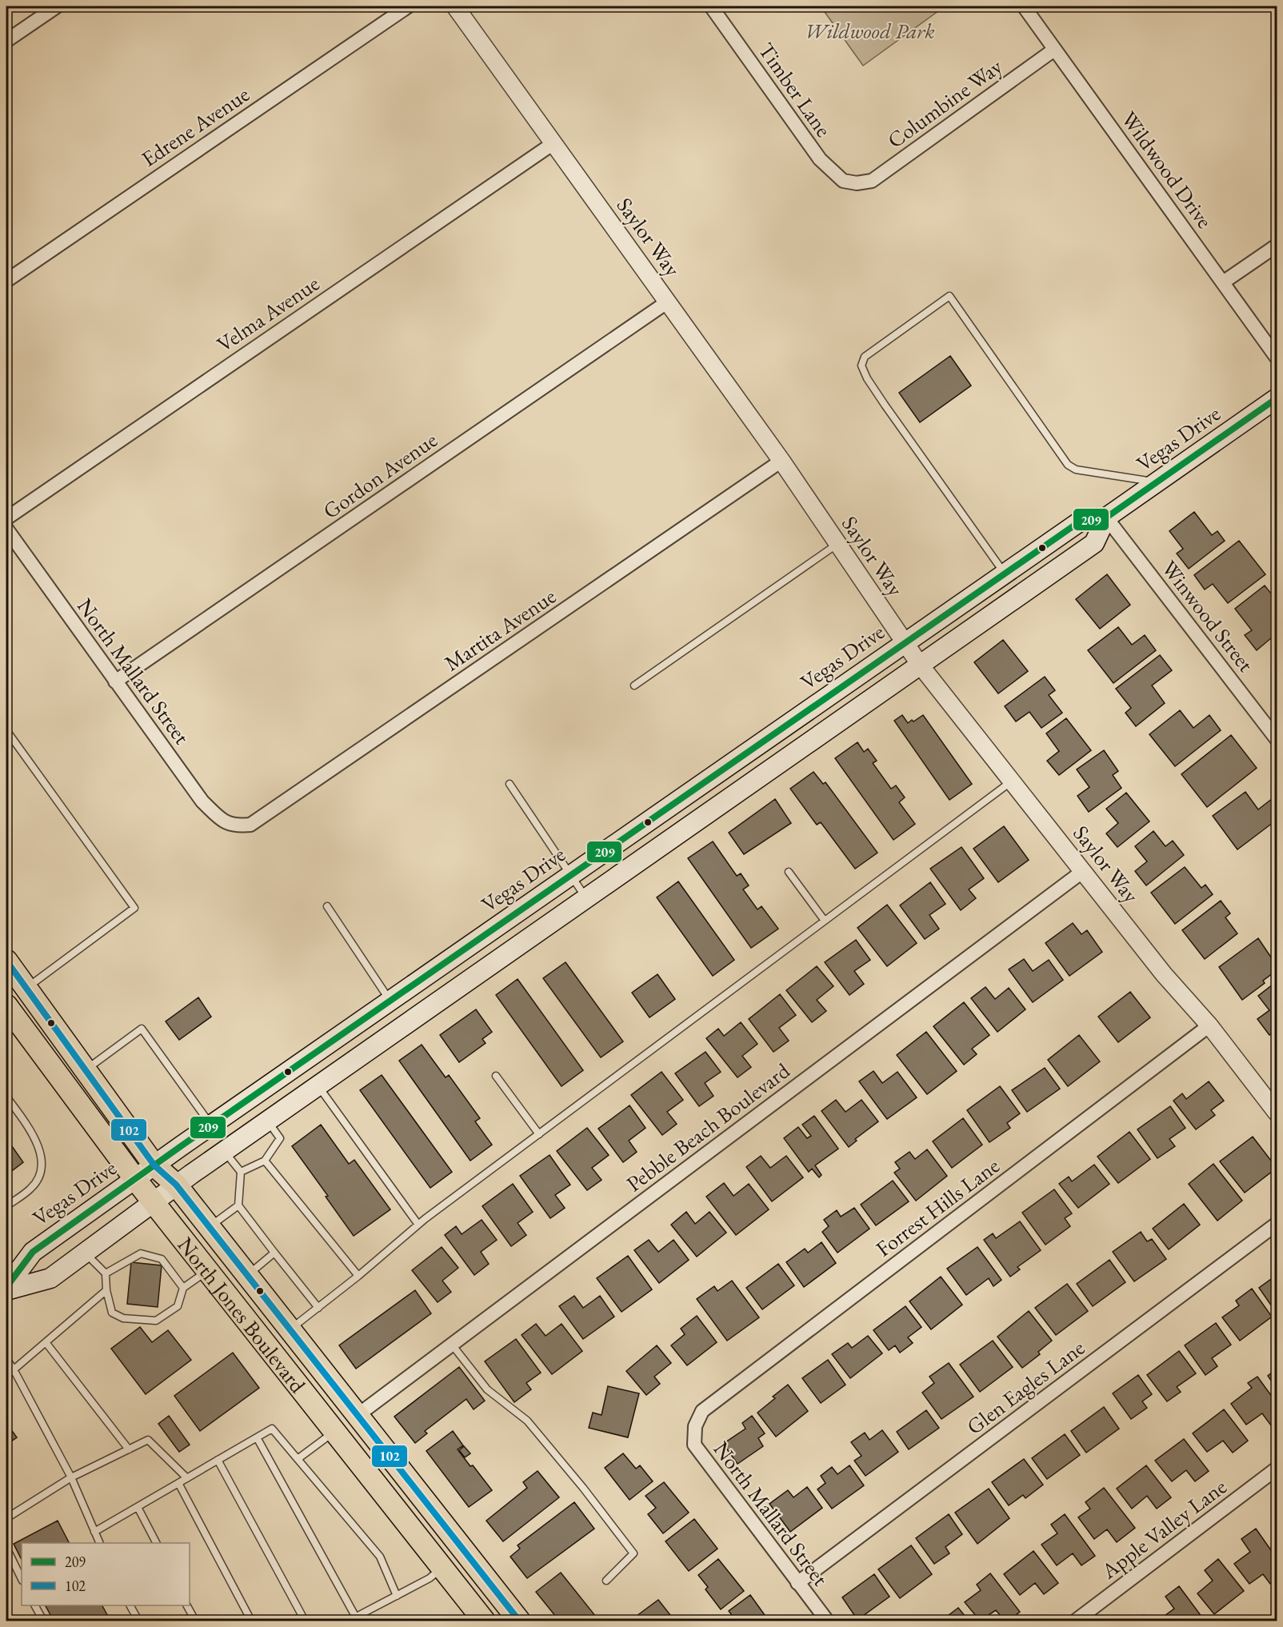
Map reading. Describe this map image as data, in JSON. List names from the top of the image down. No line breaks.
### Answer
{"streets":{"main road":["Vegas Drive","North Jones Boulevard"],"street":["Timber Lane","Columbine Way","Edrene Avenue","Wildwood Drive","Saylor Way","Velma Avenue","Gordon Avenue","Winwood Street","Martita Avenue","North Mallard Street","Pebble Beach Boulevard","Forrest Hills Lane","Glen Eagles Lane","Apple Valley Lane"]},"crossings":[["Timber Lane","Columbine Way"],["Columbine Way","Wildwood Drive"],["Saylor Way","Velma Avenue"],["Saylor Way","Vegas Drive"],["Saylor Way","Gordon Avenue"],["Saylor Way","Martita Avenue"],["Saylor Way","Pebble Beach Boulevard"],["Saylor Way","Forrest Hills Lane"],["Vegas Drive","Winwood Street"],["Vegas Drive","North Jones Boulevard"],["Gordon Avenue","North Mallard Street"],["Martita Avenue","North Mallard Street"],["North Mallard Street","Forrest Hills Lane"],["North Mallard Street","Glen Eagles Lane"],["Pebble Beach Boulevard","North Jones Boulevard"]],"parks":["Wildwood Park"],"lines":["transit line 209","transit line 102"],"legend":["209","102"]}
